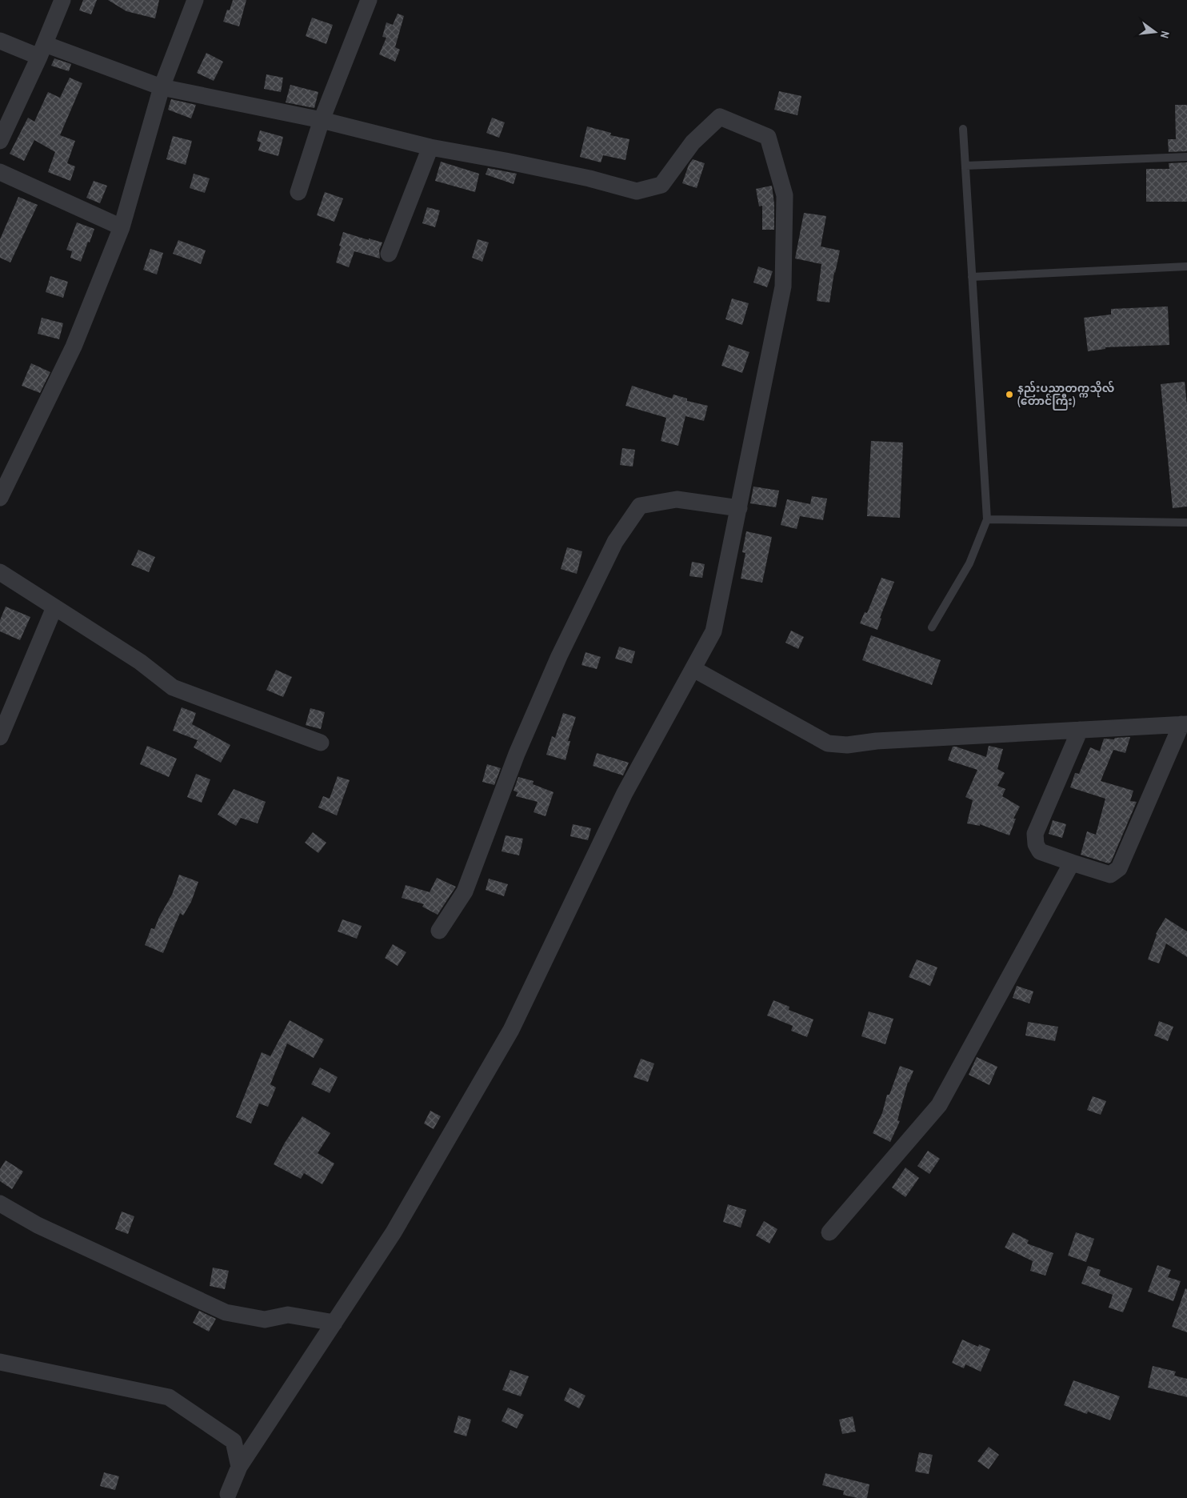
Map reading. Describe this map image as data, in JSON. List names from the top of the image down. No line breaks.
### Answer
{"places":["နည်းပညာတက္ကသိုလ် (တောင်ကြီး)"],"north":"right"}
